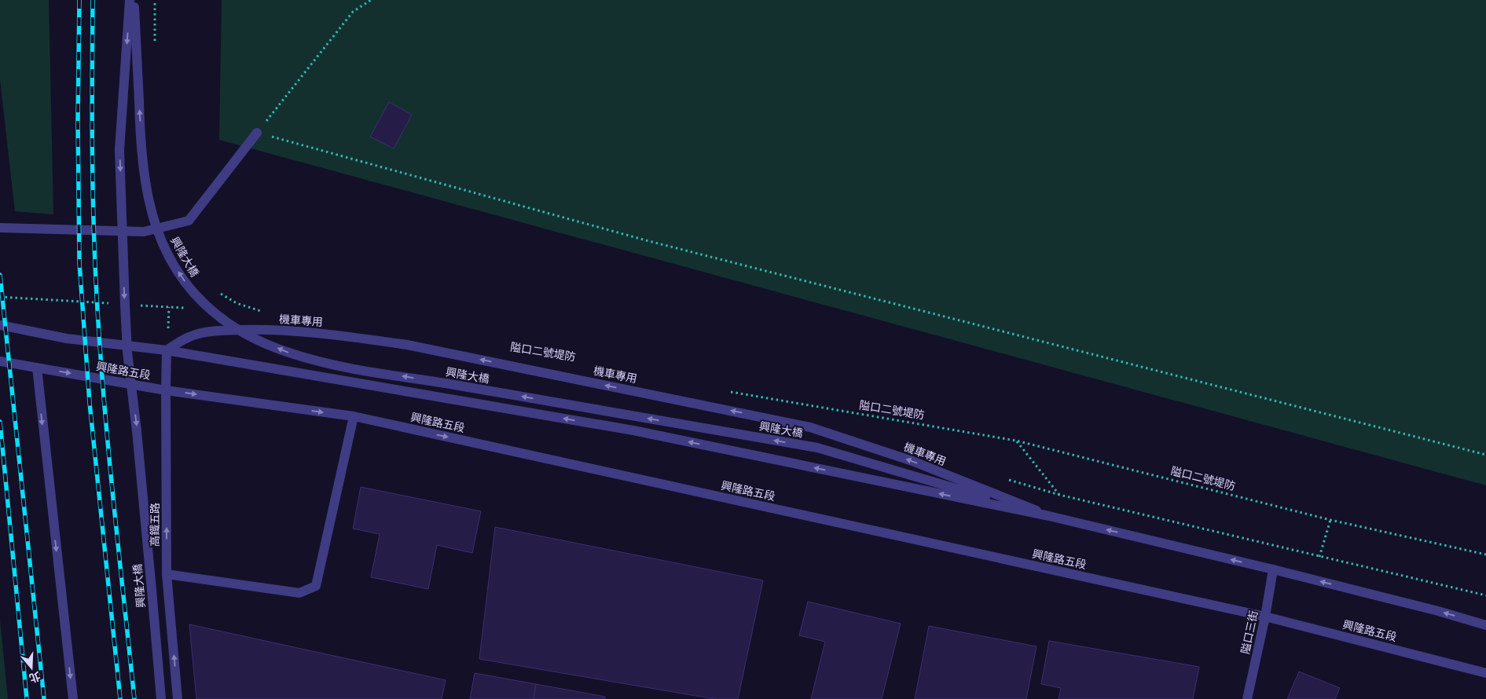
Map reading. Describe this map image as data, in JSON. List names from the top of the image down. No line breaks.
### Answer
{"streets":{"street":["興隆大橋","機車專用","興隆路五段","高鐵五路","隘口三街"],"path":["隘口二號堤防"]},"crossings":[["興隆大橋","機車專用"],["機車專用","高鐵五路"],["興隆路五段","高鐵五路"],["興隆路五段","隘口三街"]],"one_way":["高鐵五路"],"north":"bottom"}
